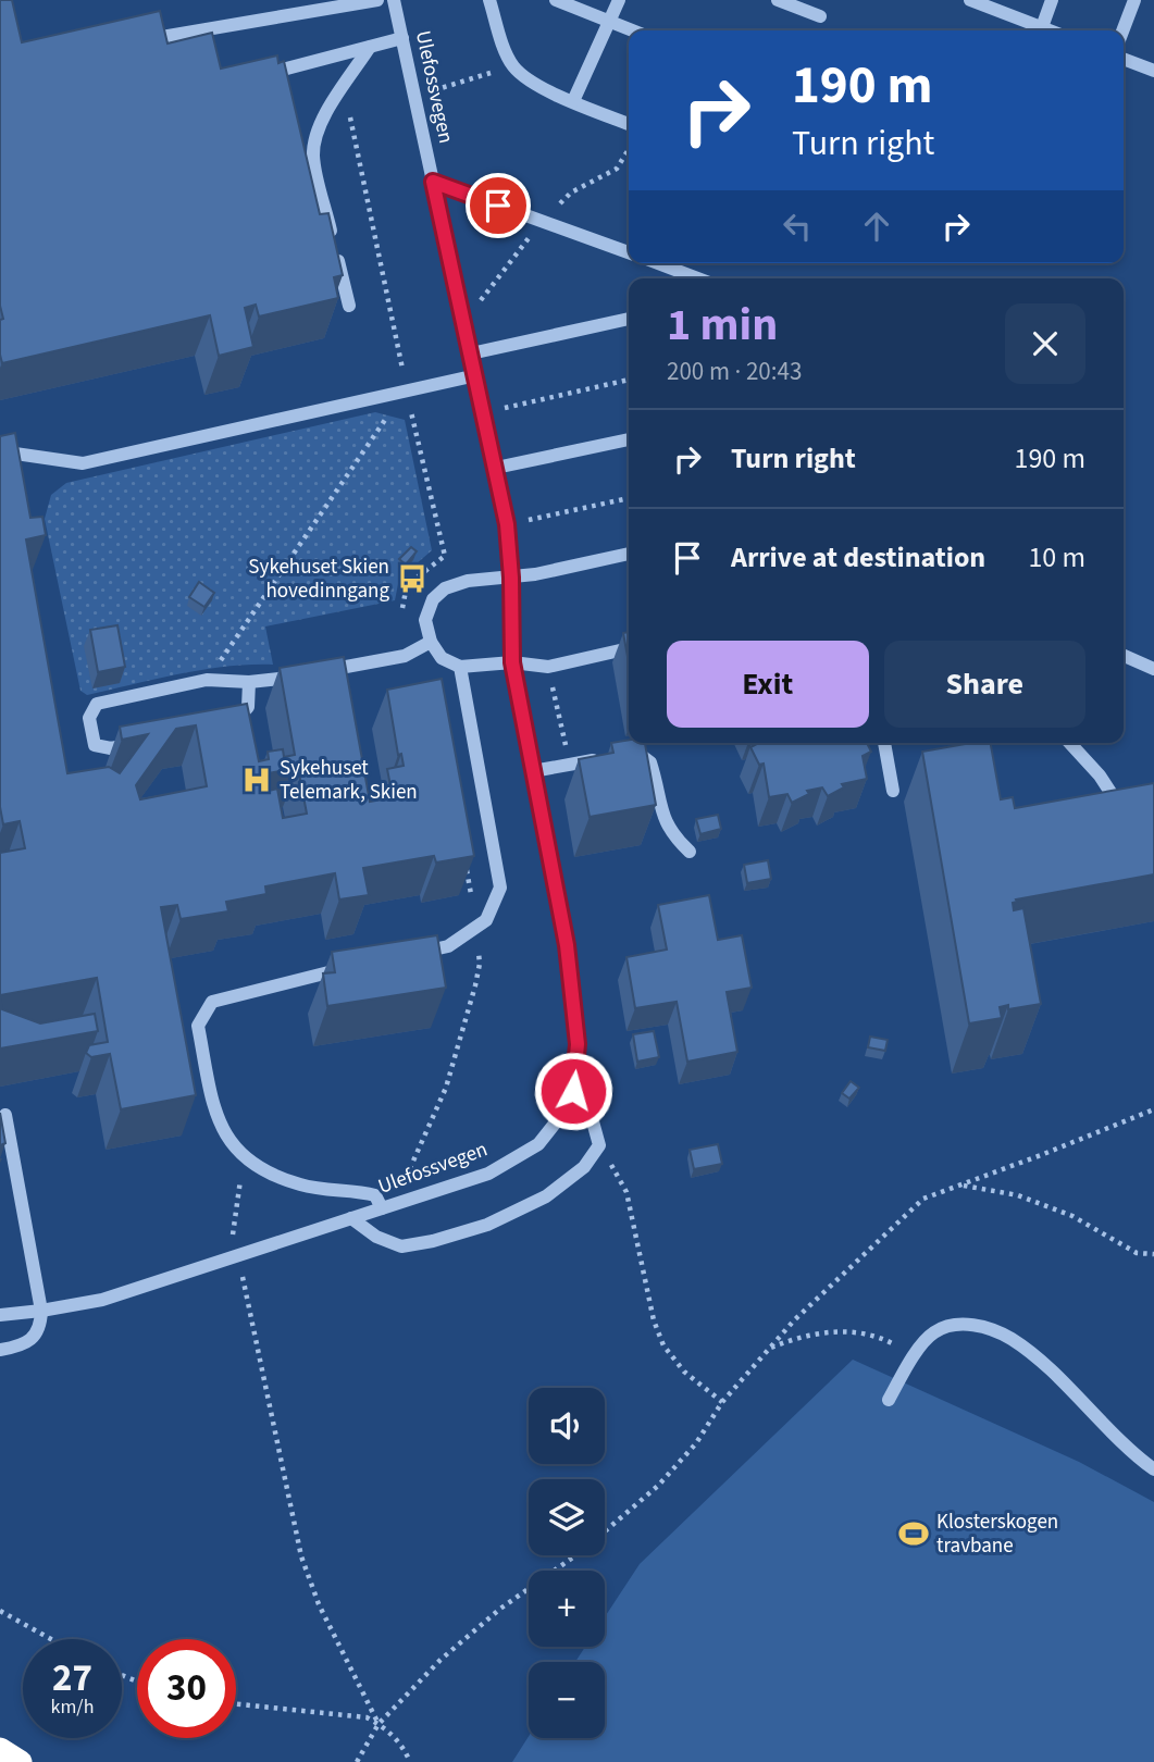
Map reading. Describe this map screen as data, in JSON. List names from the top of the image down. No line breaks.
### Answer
{"streets":{"street":["Ulefossvegen"]},"places":{"bus stop":["Sykehuset Skien hovedinngang"],"hospital":["Sykehuset Telemark, Skien"],"sports":["Klosterskogen travbane"]},"page":{"turn":["190 m","Turn right"],"heading":["1 min","200 m · 20:43"],"list":[{"name":"Turn right","value":"190 m"},{"name":"Arrive at destination","value":"10 m"}],"buttons":["Exit","Share"],"map_buttons":["+","−"],"speed":"27 km/h","limit":"30"}}
